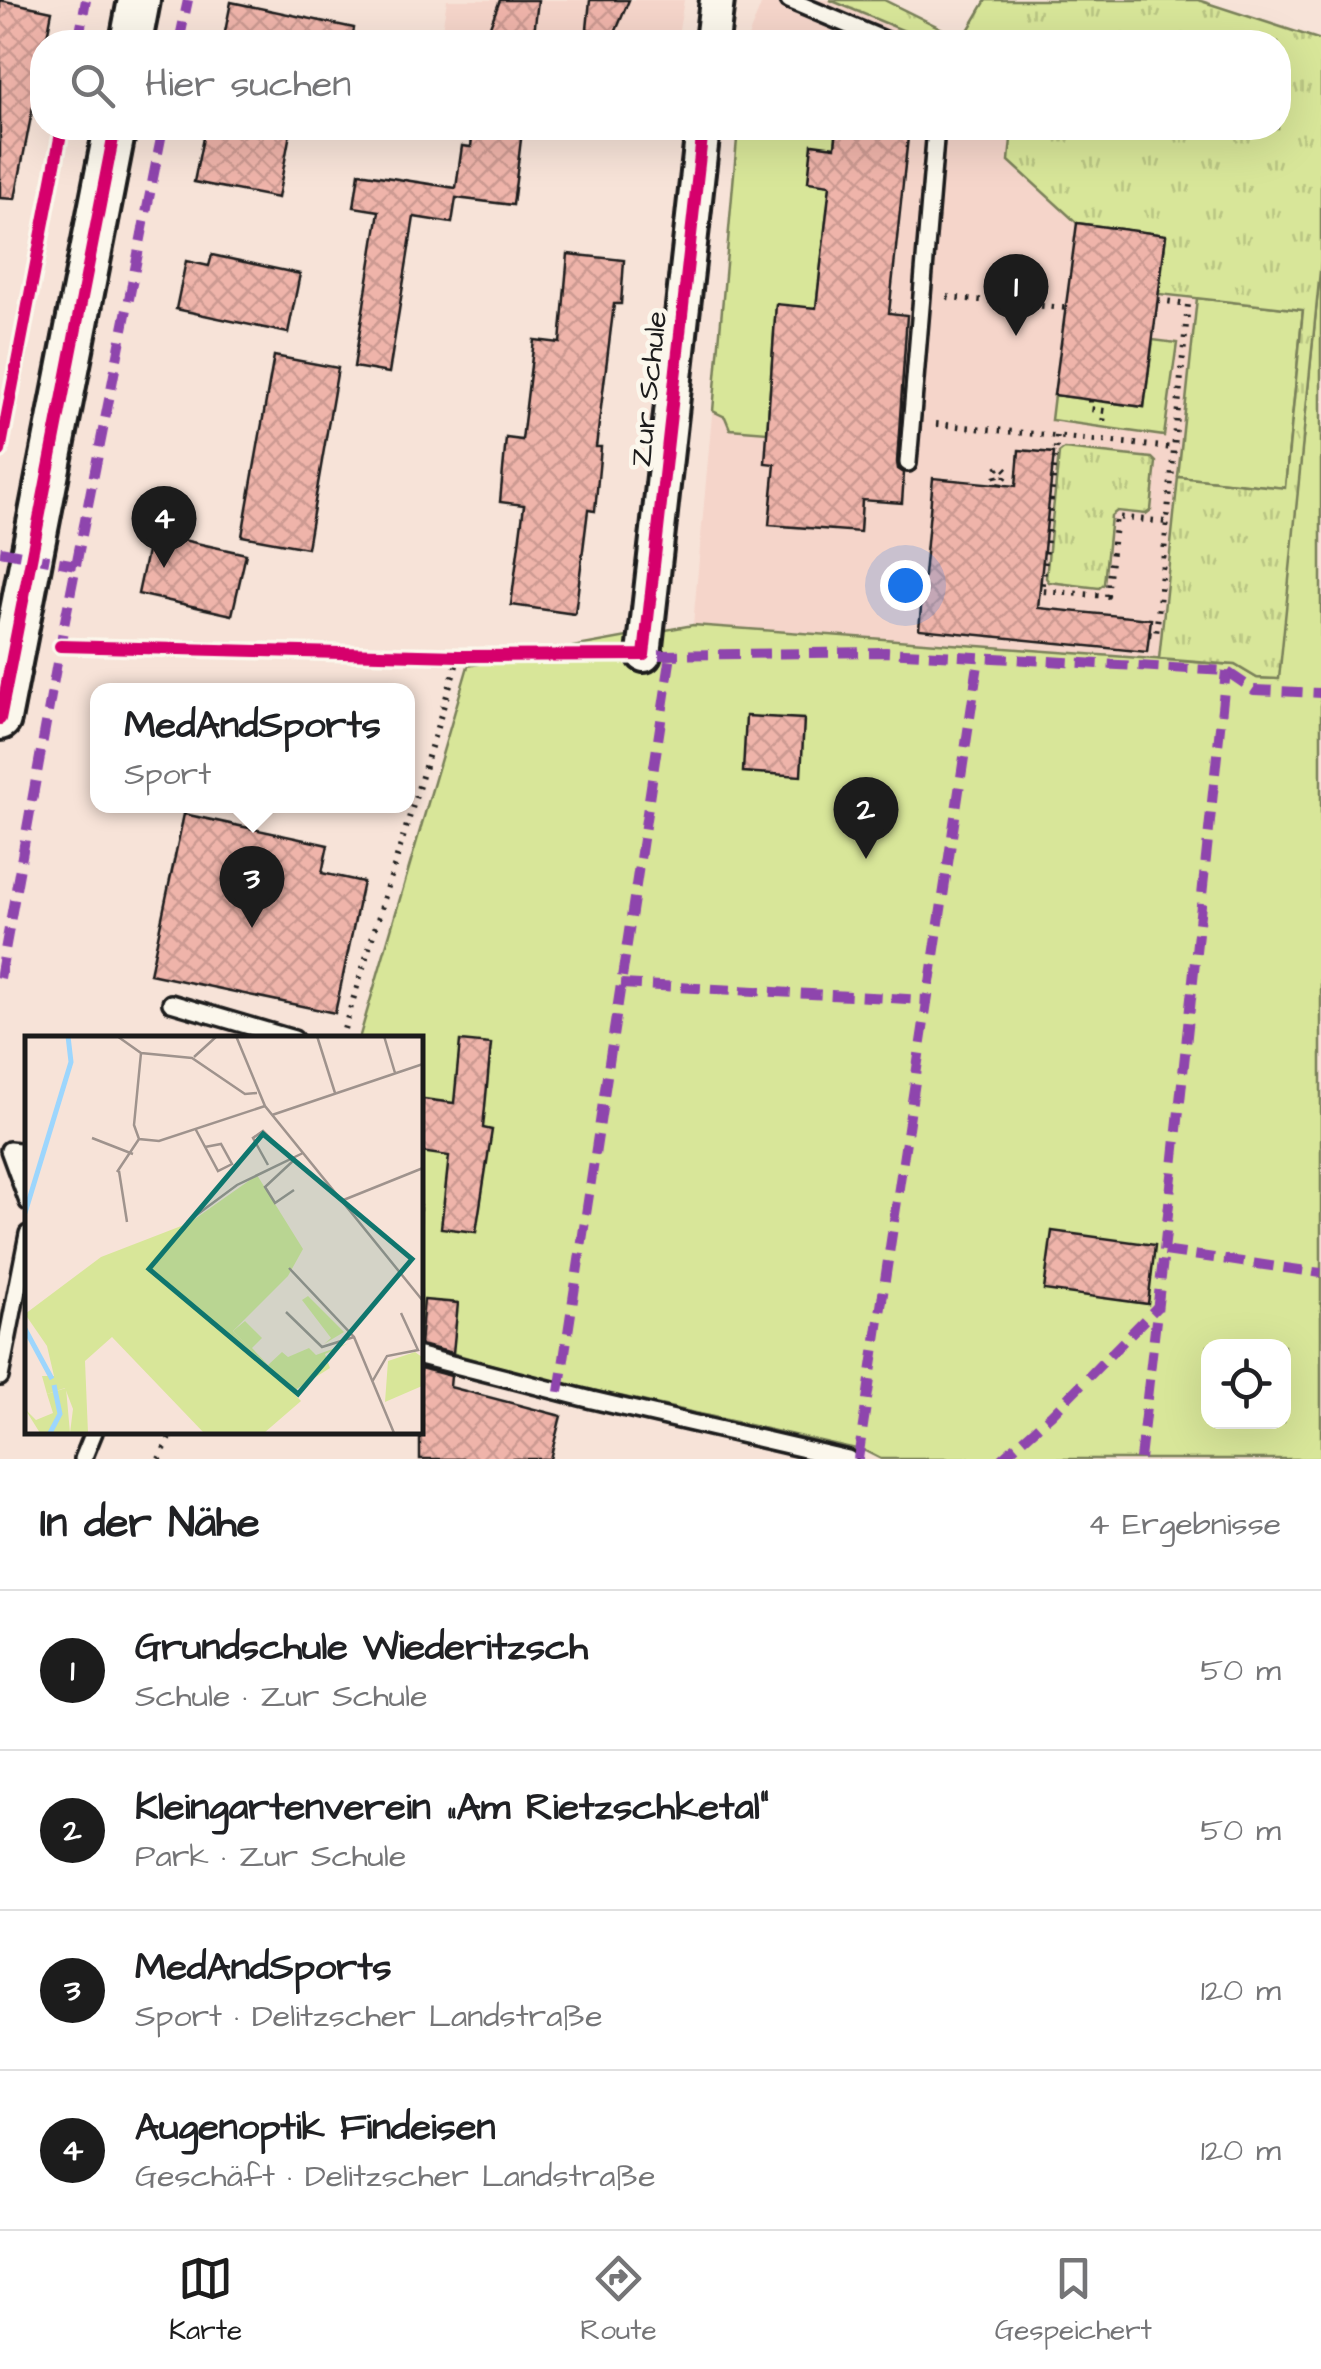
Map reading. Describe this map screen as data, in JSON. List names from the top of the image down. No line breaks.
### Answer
{"streets":{"street":["Zur Schule"]},"page":{"search":"Hier suchen","pins":["1","4","2","3"],"popup":["MedAndSports","Sport"],"heading":["In der Nähe","4 Ergebnisse"],"list":[{"mark":"1","name":"Grundschule Wiederitzsch","note":"Schule · Zur Schule","value":"50 m"},{"mark":"2","name":"Kleingartenverein „Am Rietzschketal“","note":"Park · Zur Schule","value":"50 m"},{"mark":"3","name":"MedAndSports","note":"Sport · Delitzscher Landstraße","value":"120 m"},{"mark":"4","name":"Augenoptik Findeisen","note":"Geschäft · Delitzscher Landstraße","value":"120 m"}],"nav":["Karte","Route","Gespeichert"]}}
